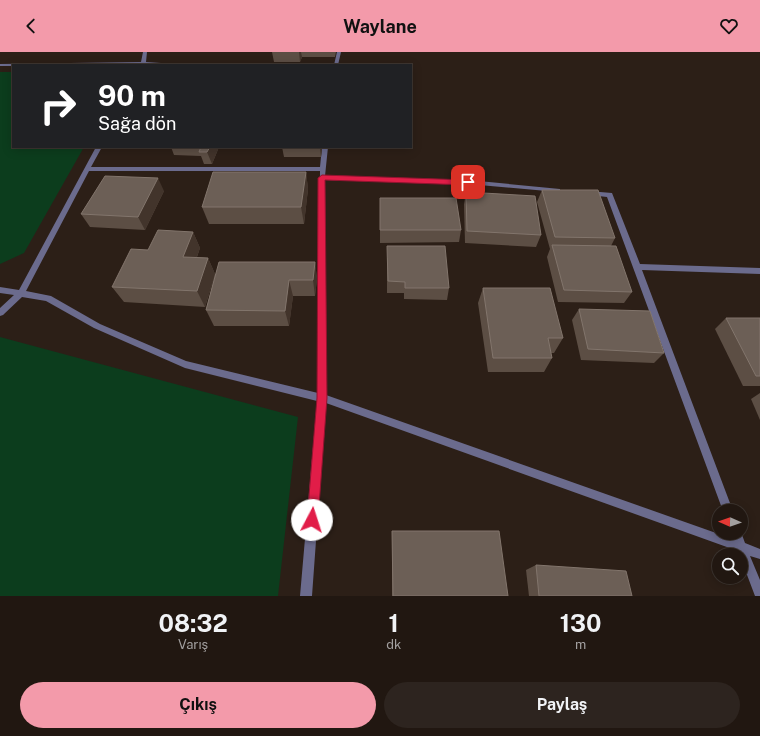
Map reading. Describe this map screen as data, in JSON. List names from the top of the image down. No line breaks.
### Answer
{"north":"left","page":{"header":"Waylane","turn":["90 m","Sağa dön"],"eta":["08:32","Varış","1","dk","130","m"],"buttons":["Çıkış","Paylaş"]}}
